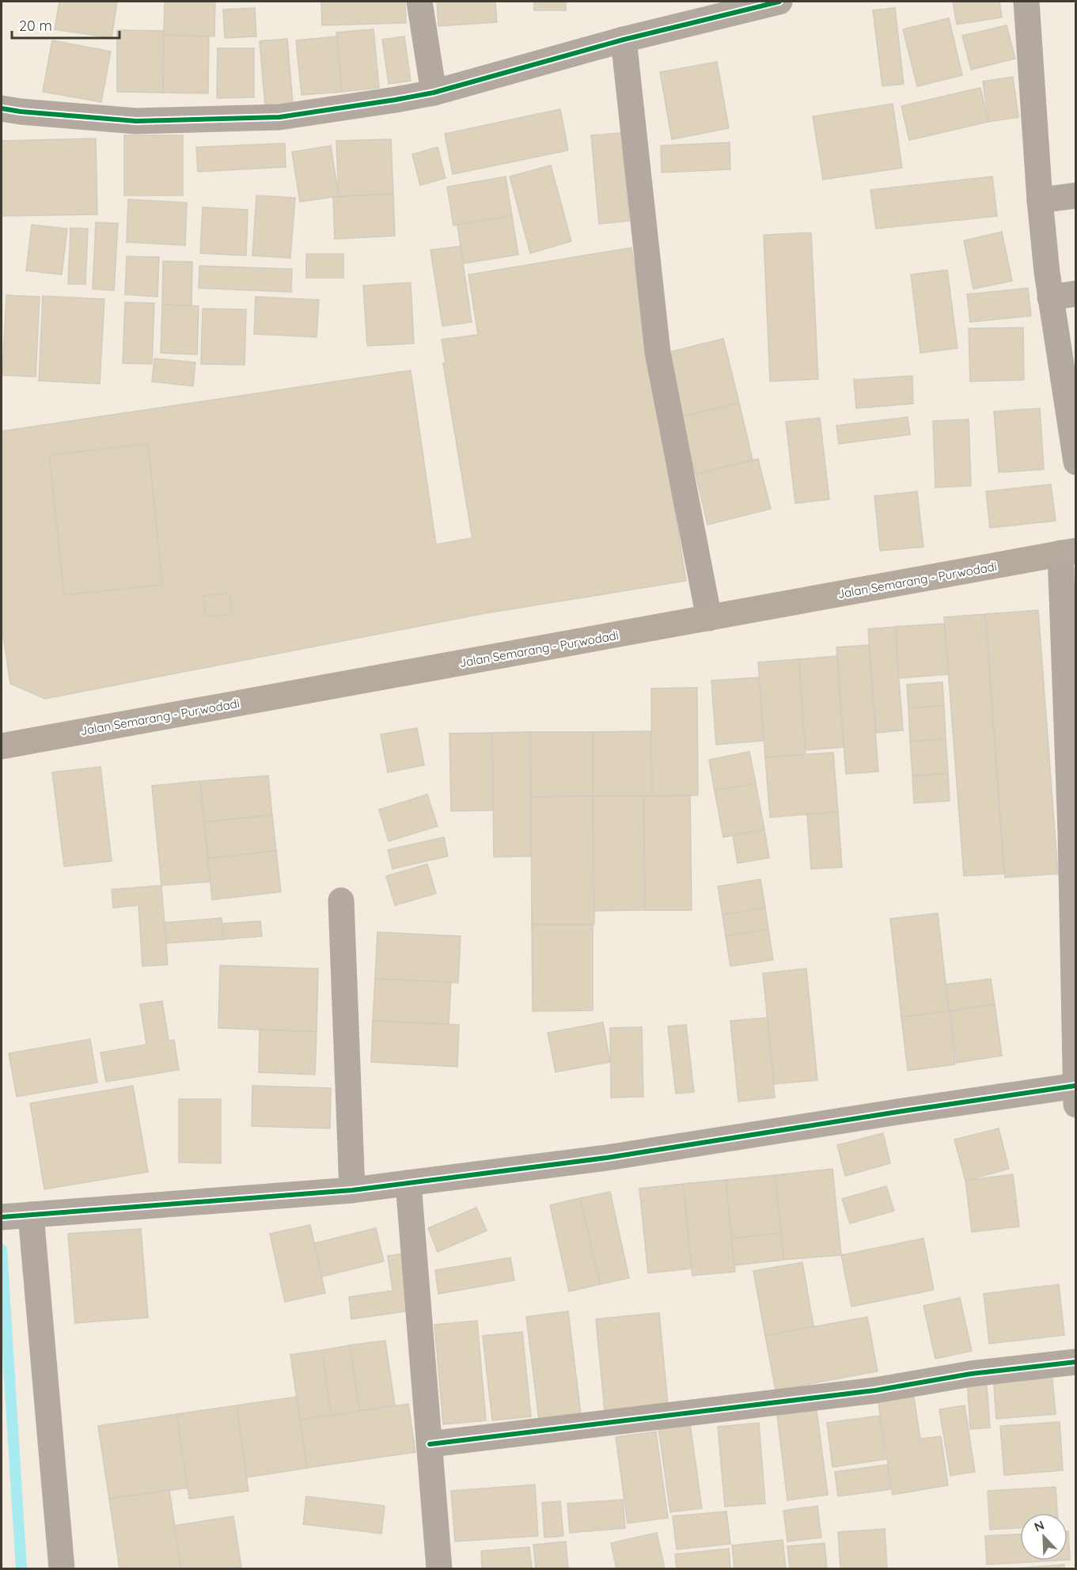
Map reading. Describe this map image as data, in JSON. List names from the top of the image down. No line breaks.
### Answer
{"streets":{"main road":["Jalan Semarang - Purwodadi"]},"scale_bar":"20 m","north":"top left"}
